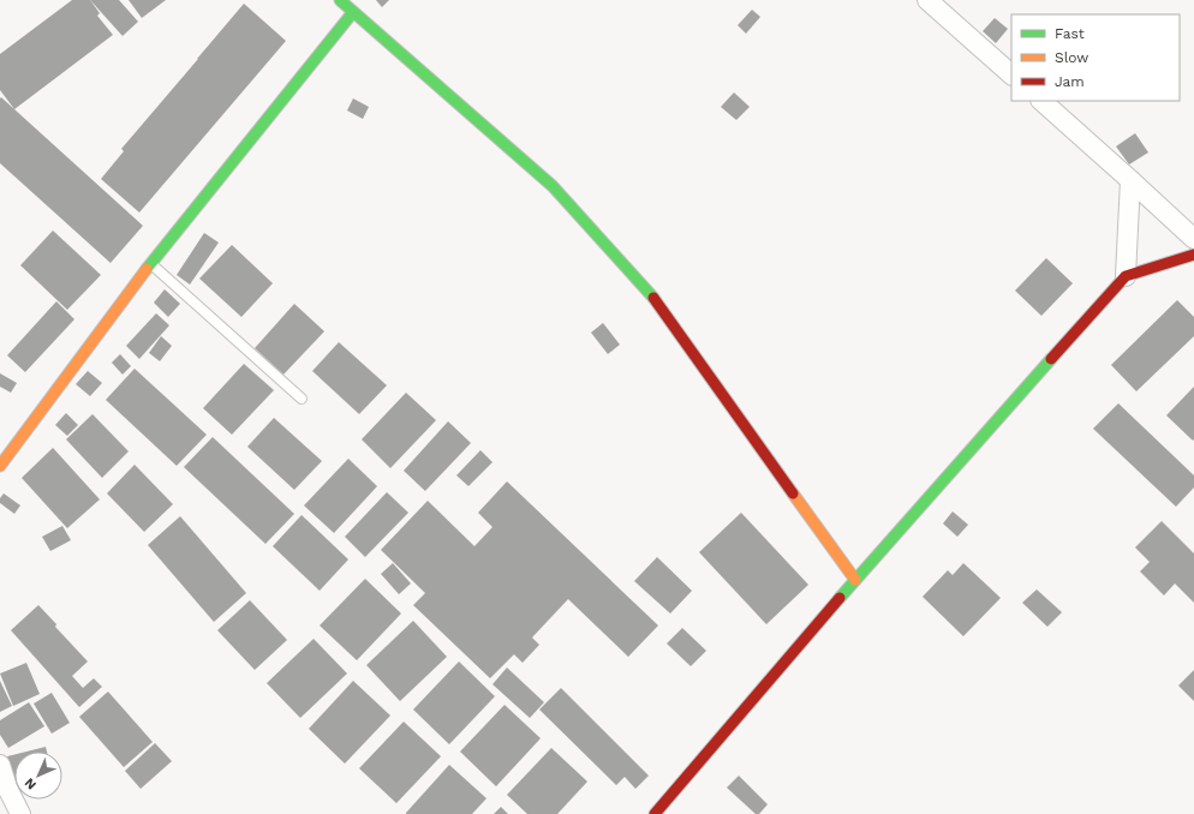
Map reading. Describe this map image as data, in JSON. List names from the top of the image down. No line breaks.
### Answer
{"legend":["Fast","Slow","Jam"],"north":"bottom left"}
